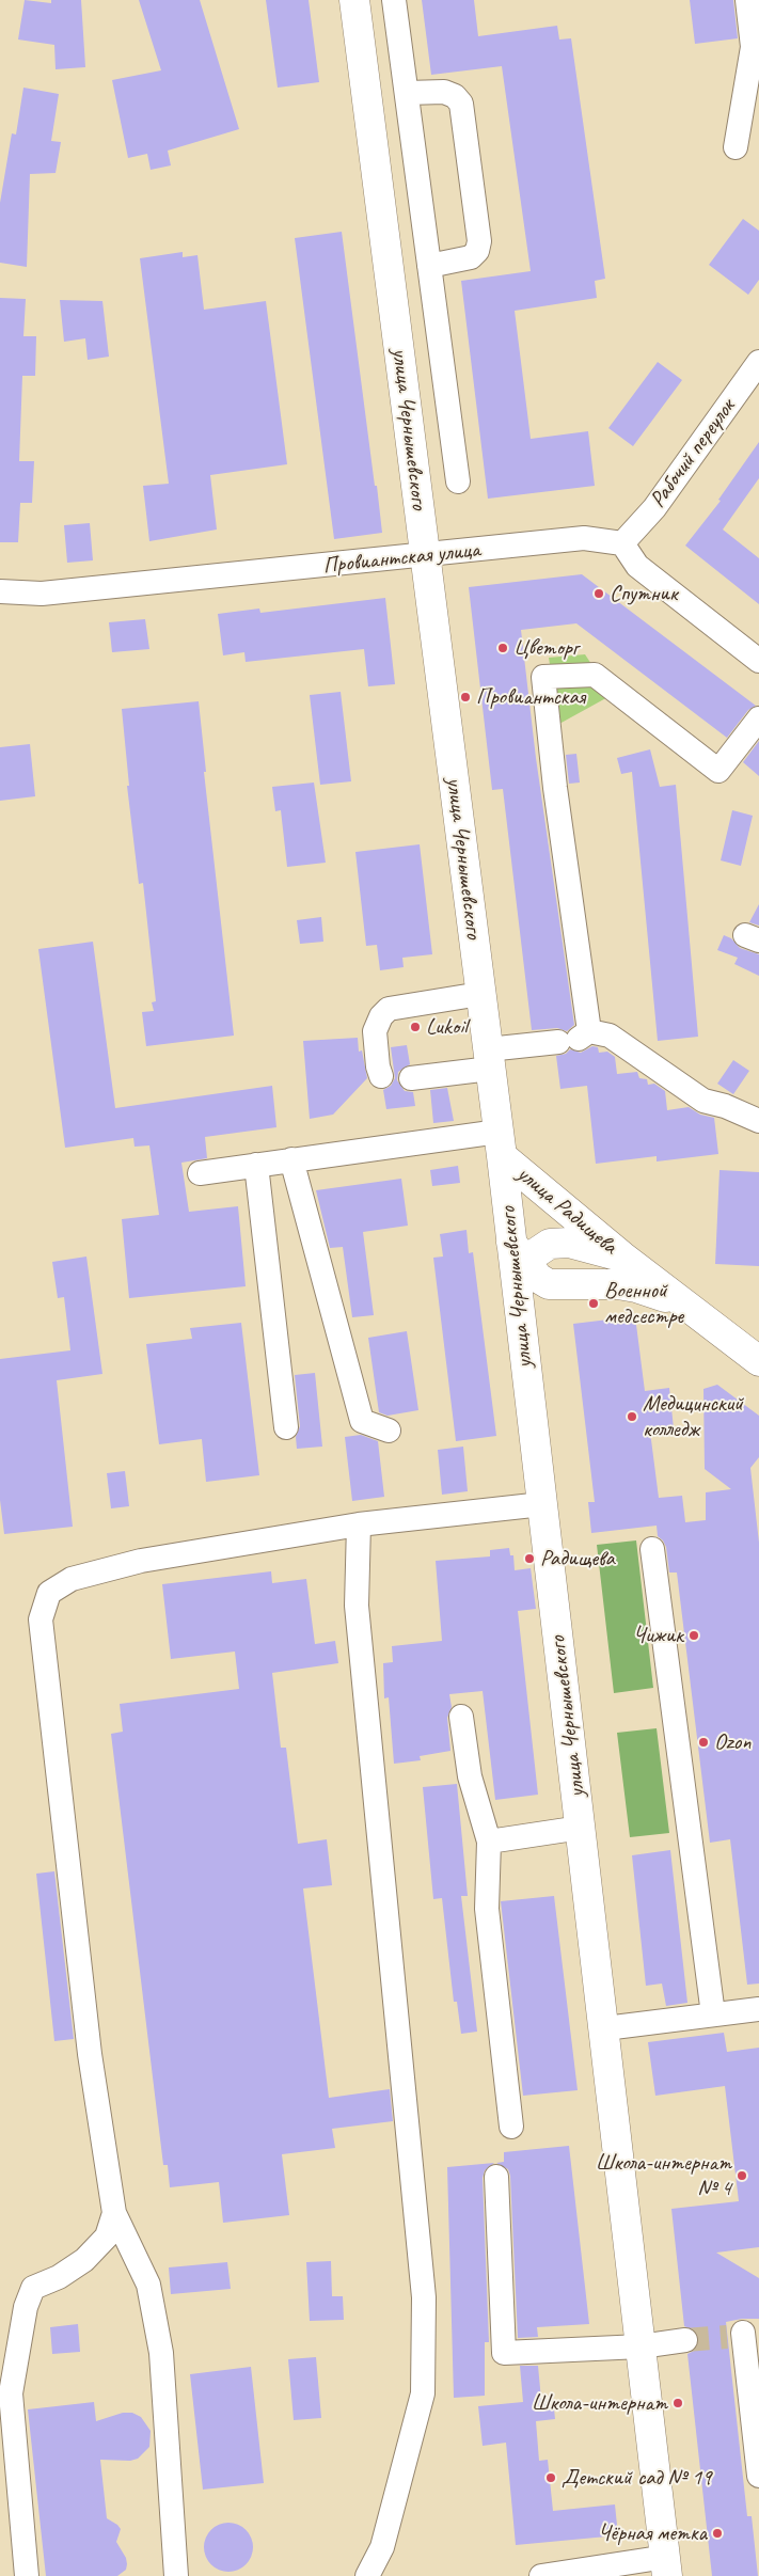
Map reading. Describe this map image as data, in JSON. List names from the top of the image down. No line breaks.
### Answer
{"streets":{"main road":["улица Чернышевского","улица Радищева"],"street":["Рабочий переулок","Провиантская улица"]},"crossings":[["улица Чернышевского","Провиантская улица"],["улица Чернышевского","улица Радищева"],["Рабочий переулок","Провиантская улица"]],"places":["Спутник","Цветорг","Провиантская","Lukoil","Военной медсестре","Медицинский колледж","Радищева","Чижик","Ozon","Школа-интернат № 4","Школа-интернат","Детский сад № 19","Чёрная метка"]}
